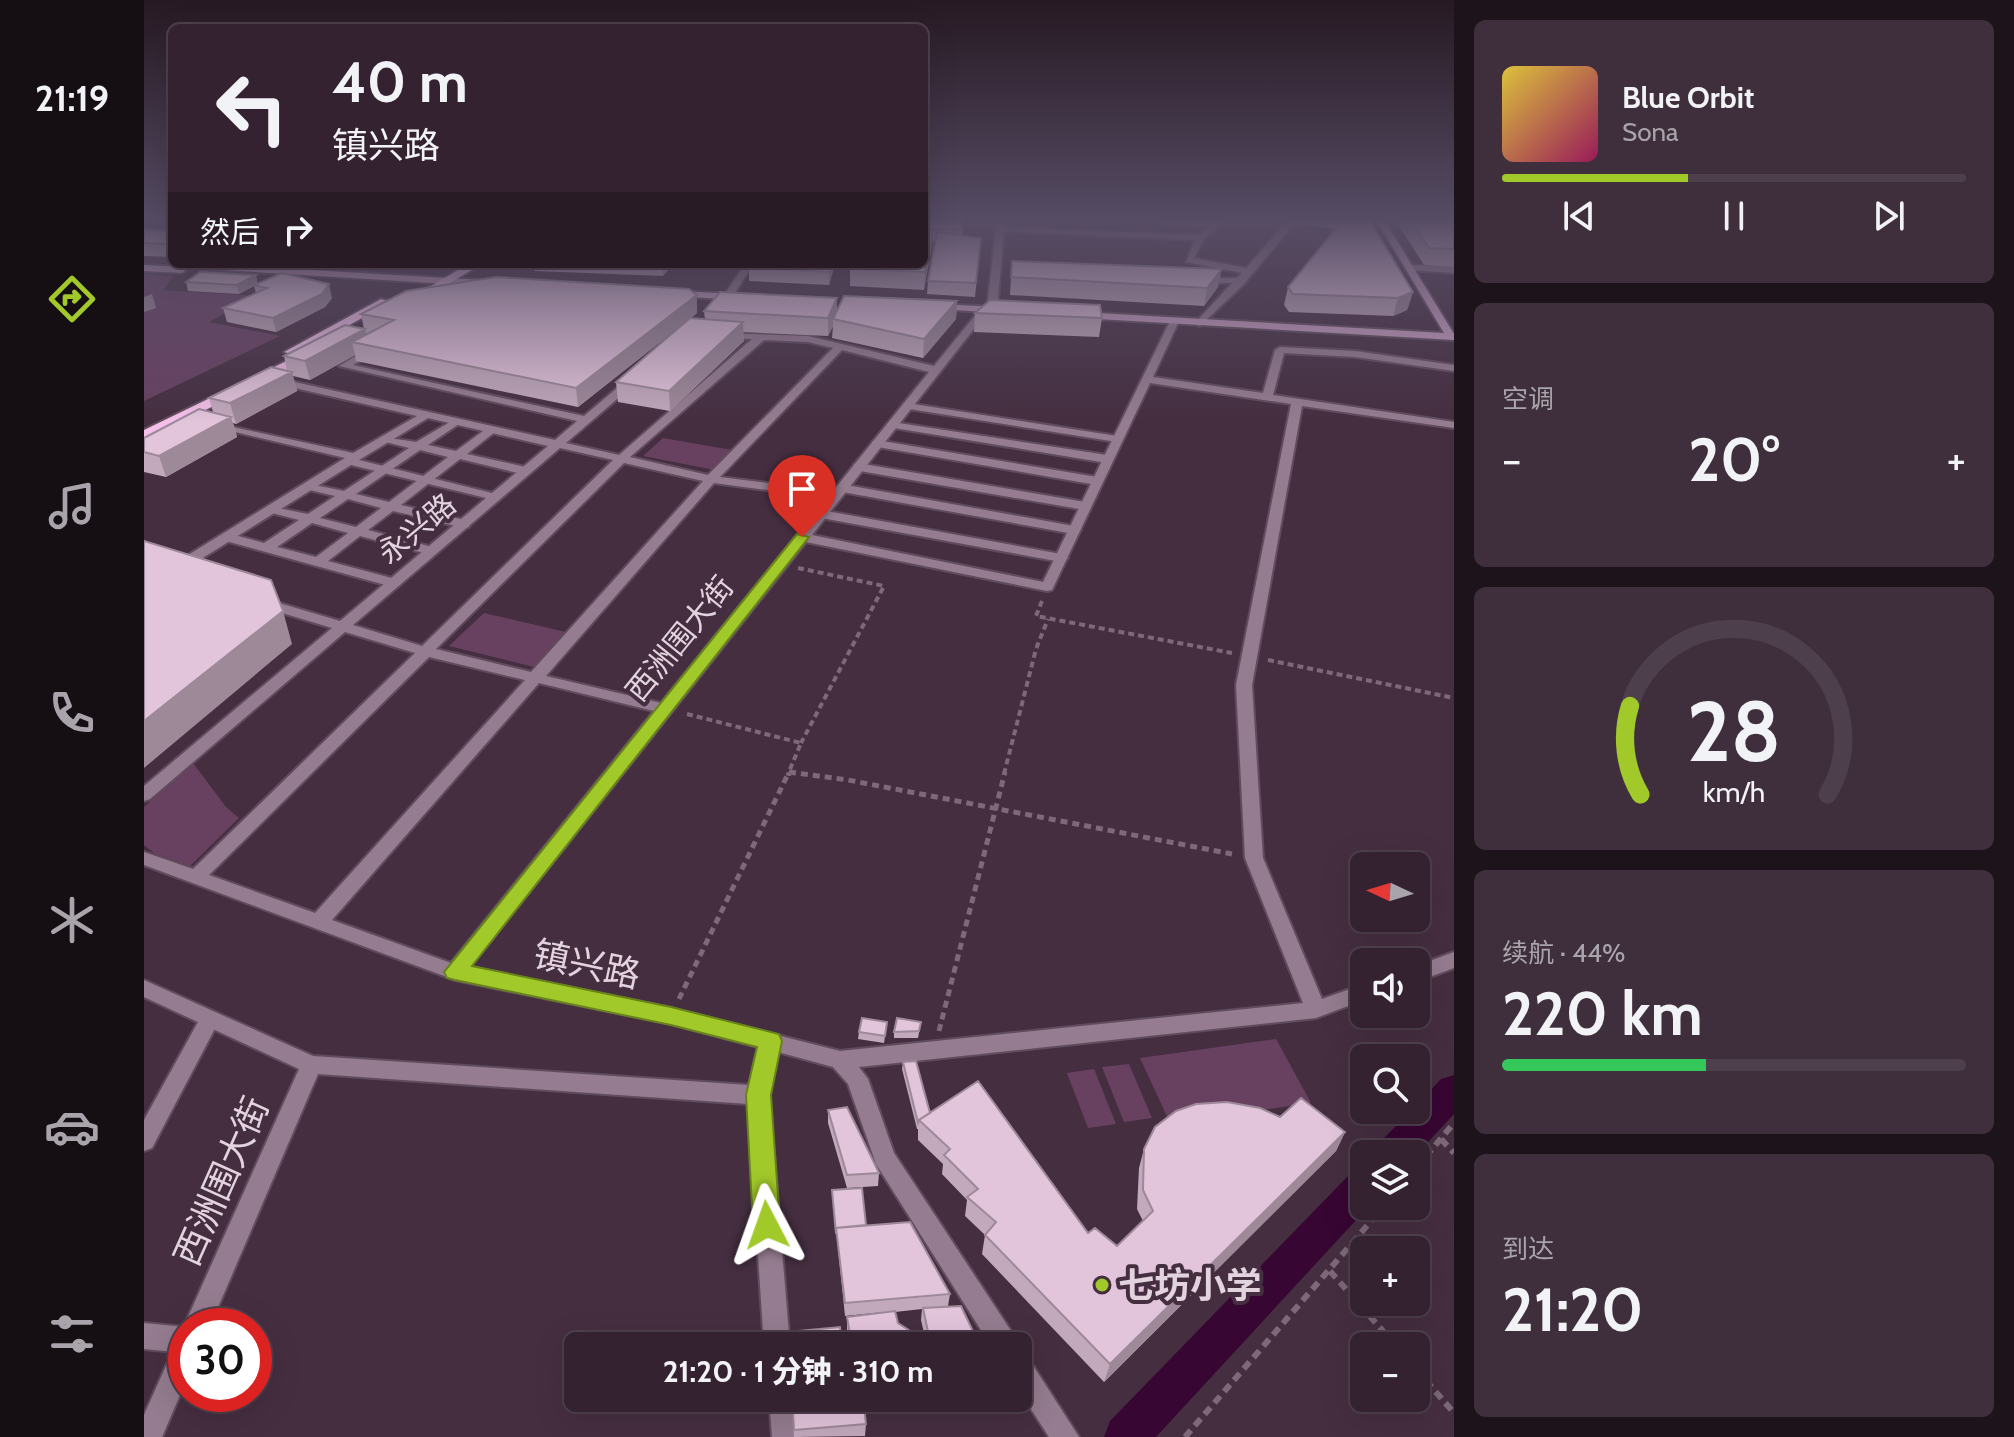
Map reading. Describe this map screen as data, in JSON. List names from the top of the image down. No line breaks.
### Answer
{"streets":{"street":["永兴路","西洲围大街","镇兴路"]},"crossings":[["西洲围大街","镇兴路"]],"places":["七坊小学"],"north":"left","page":{"tabs":"21:19","turn":["40 m","镇兴路"],"song":["Blue Orbit","Sona"],"then":"然后","tile":["空调",["续航 · 44%","220 km"],["到达","21:20"]],"heat":["−","20°","+"],"map_buttons":["+","−"],"limit":"30","trip":"21:20 · 1 分钟 · 310 m","gauge":["28","km/h"]}}
